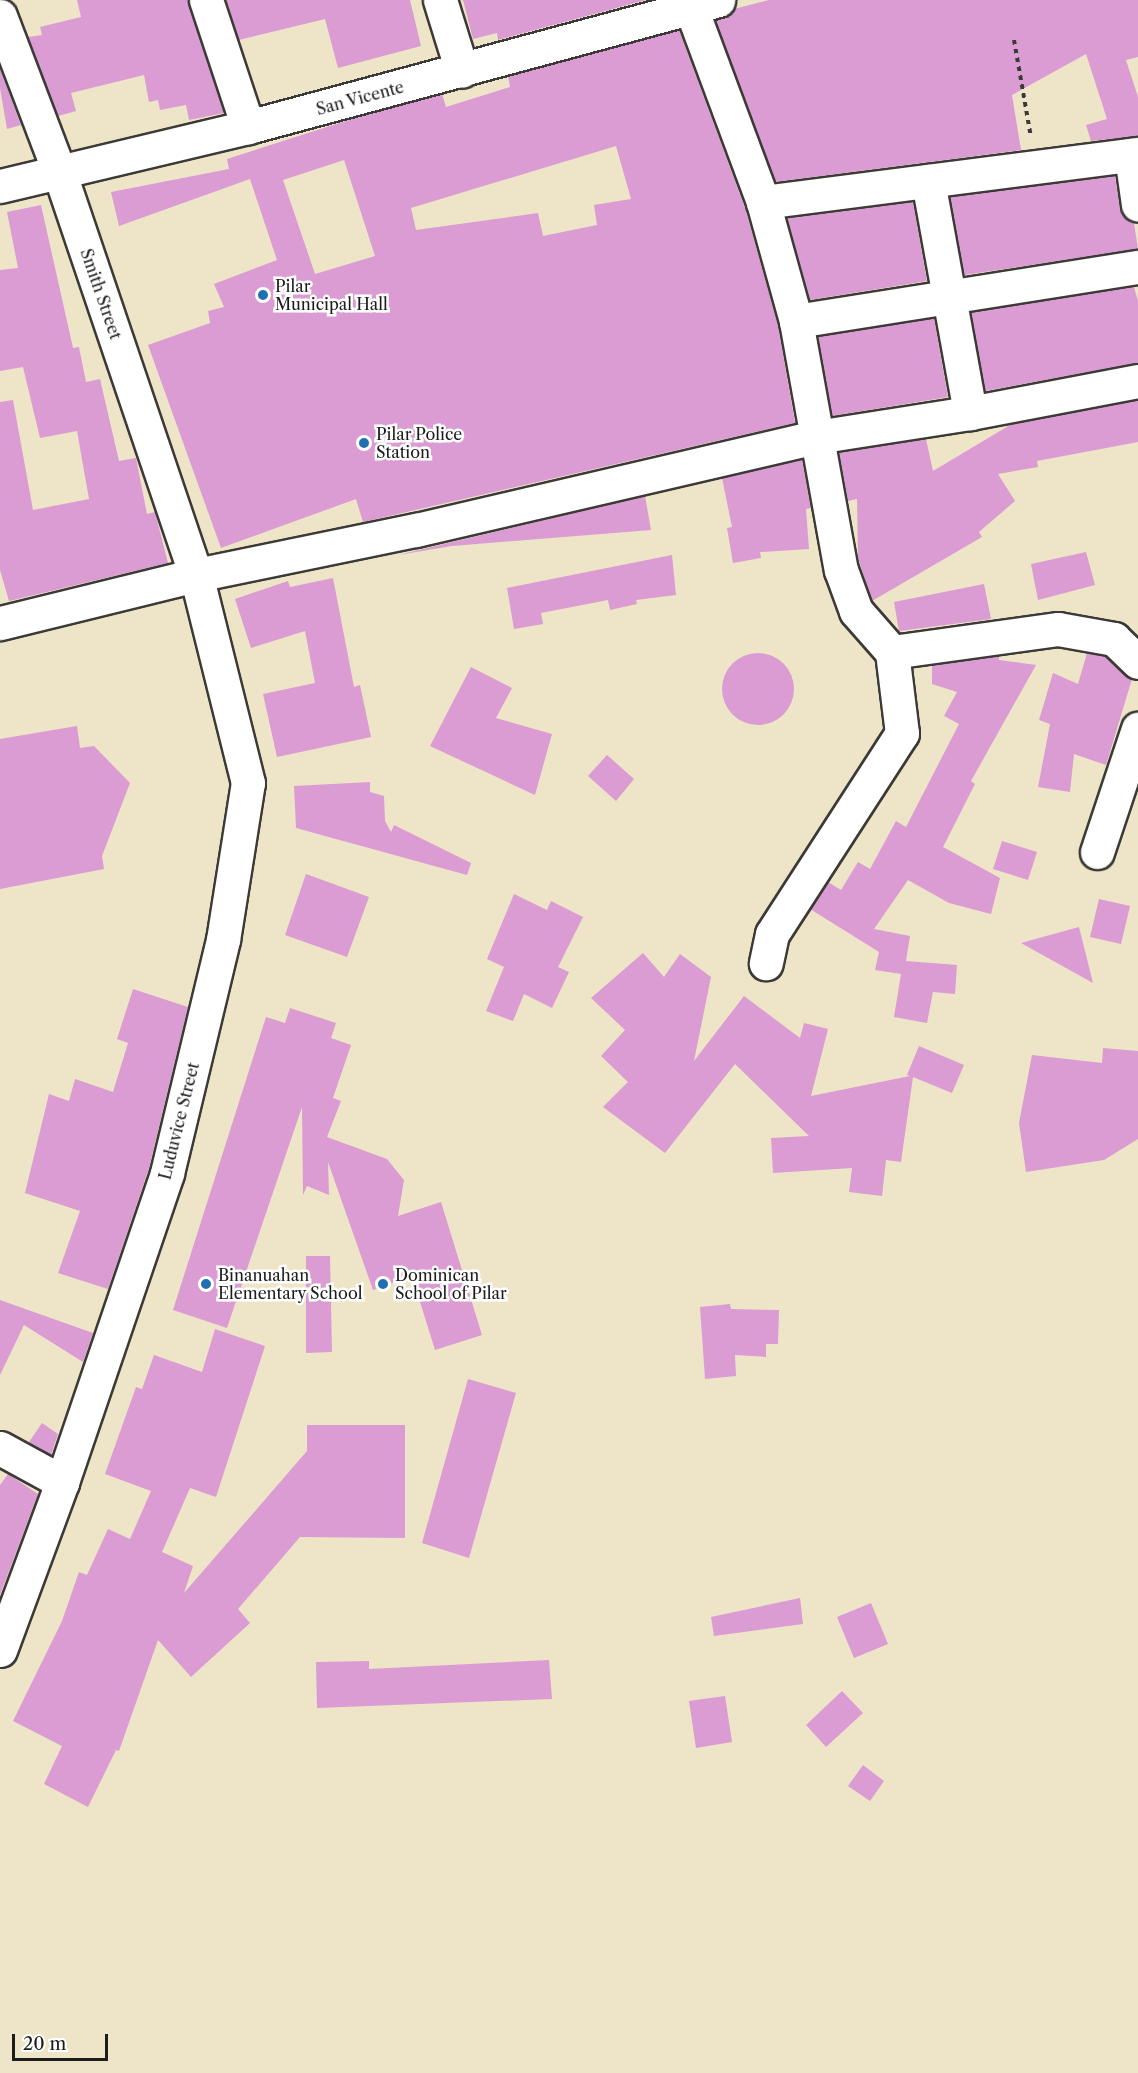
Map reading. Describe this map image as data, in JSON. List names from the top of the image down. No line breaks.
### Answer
{"streets":{"street":["San Vicente","Smith Street","Luduvice Street"]},"crossings":[["San Vicente","Smith Street"],["Smith Street","Luduvice Street"]],"places":["Pilar Municipal Hall","Pilar Police Station","Binanuahan Elementary School","Dominican School of Pilar"],"scale_bar":"20 m"}
